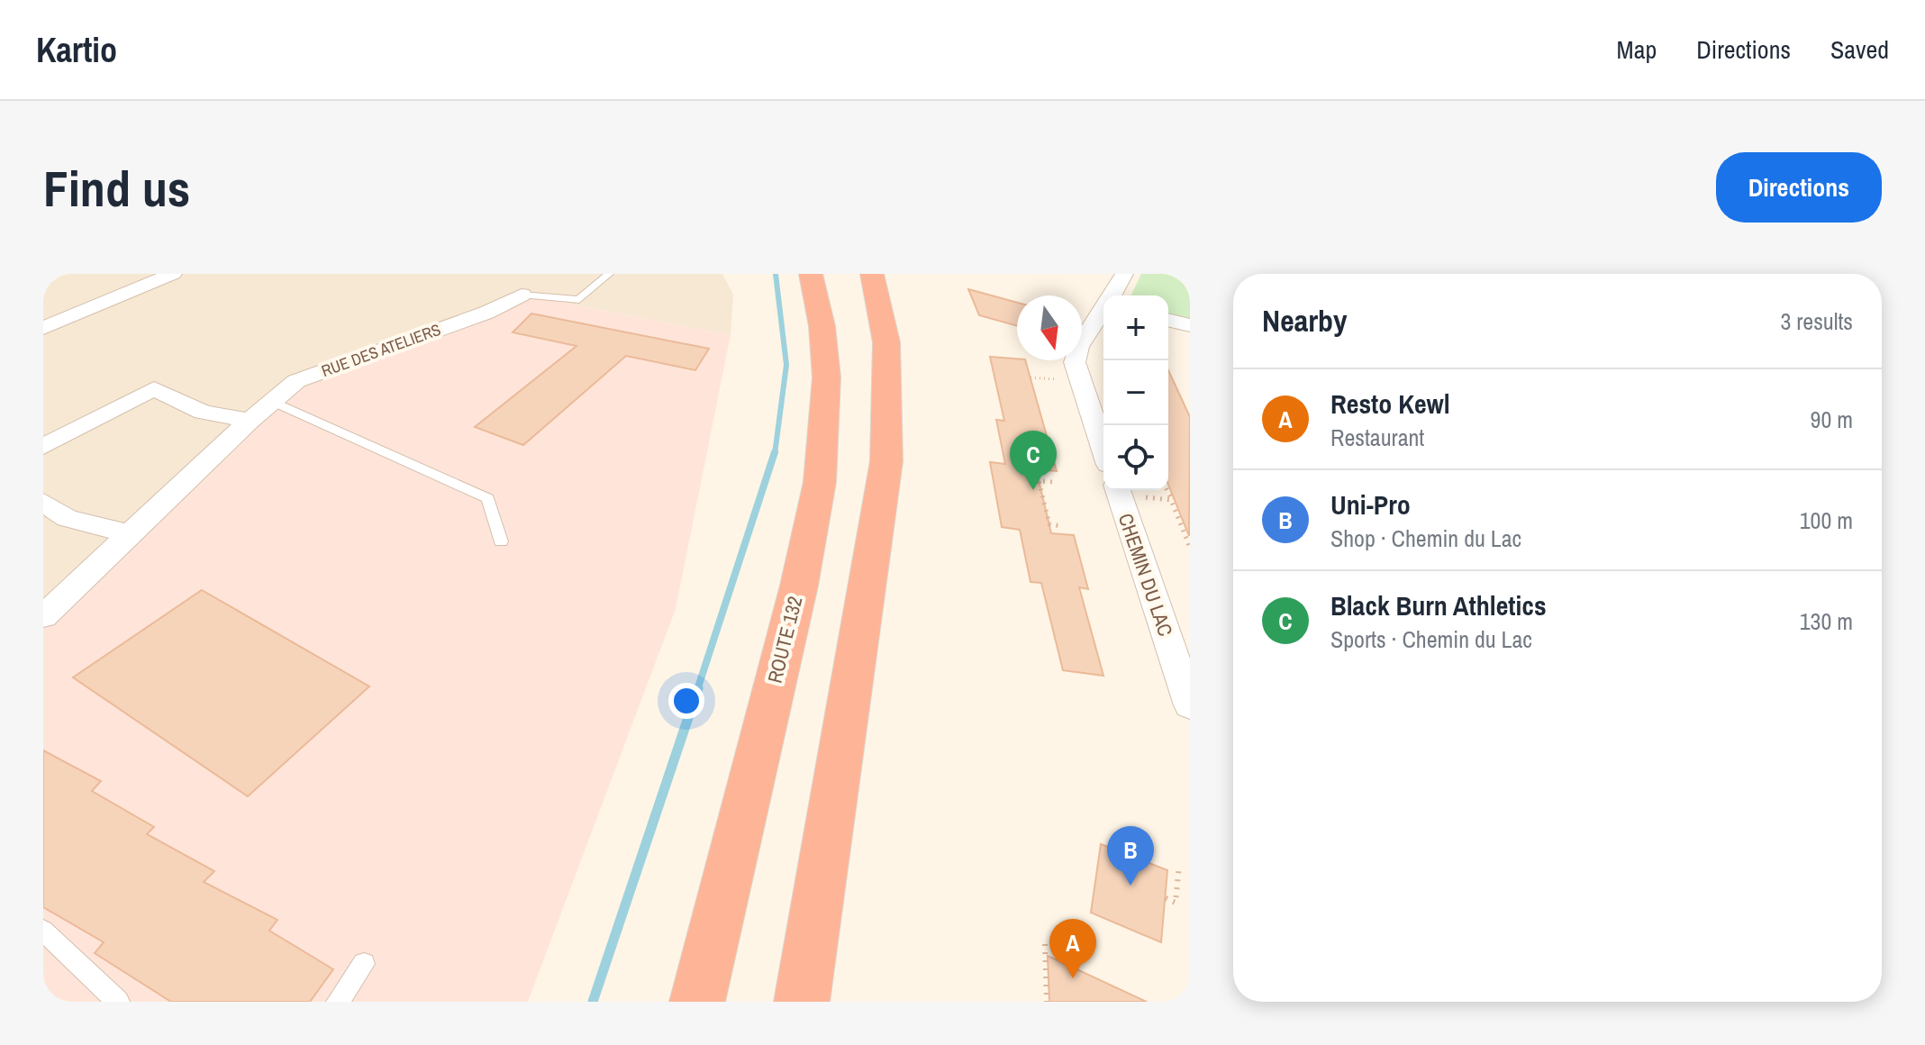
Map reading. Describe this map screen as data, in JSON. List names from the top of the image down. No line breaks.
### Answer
{"streets":{"highway":["ROUTE 132"],"street":["RUE DES ATELIERS","CHEMIN DU LAC"]},"north":"bottom","page":{"header":"Kartio","nav":["Map","Directions","Saved"],"buttons":"Directions","title":"Find us","heading":["Nearby","3 results"],"map_buttons":["+","−"],"list":[{"mark":"A","name":"Resto Kewl","note":"Restaurant","value":"90 m"},{"mark":"B","name":"Uni-Pro","note":"Shop · Chemin du Lac","value":"100 m"},{"mark":"C","name":"Black Burn Athletics","note":"Sports · Chemin du Lac","value":"130 m"}],"pins":["C","B","A"]}}
